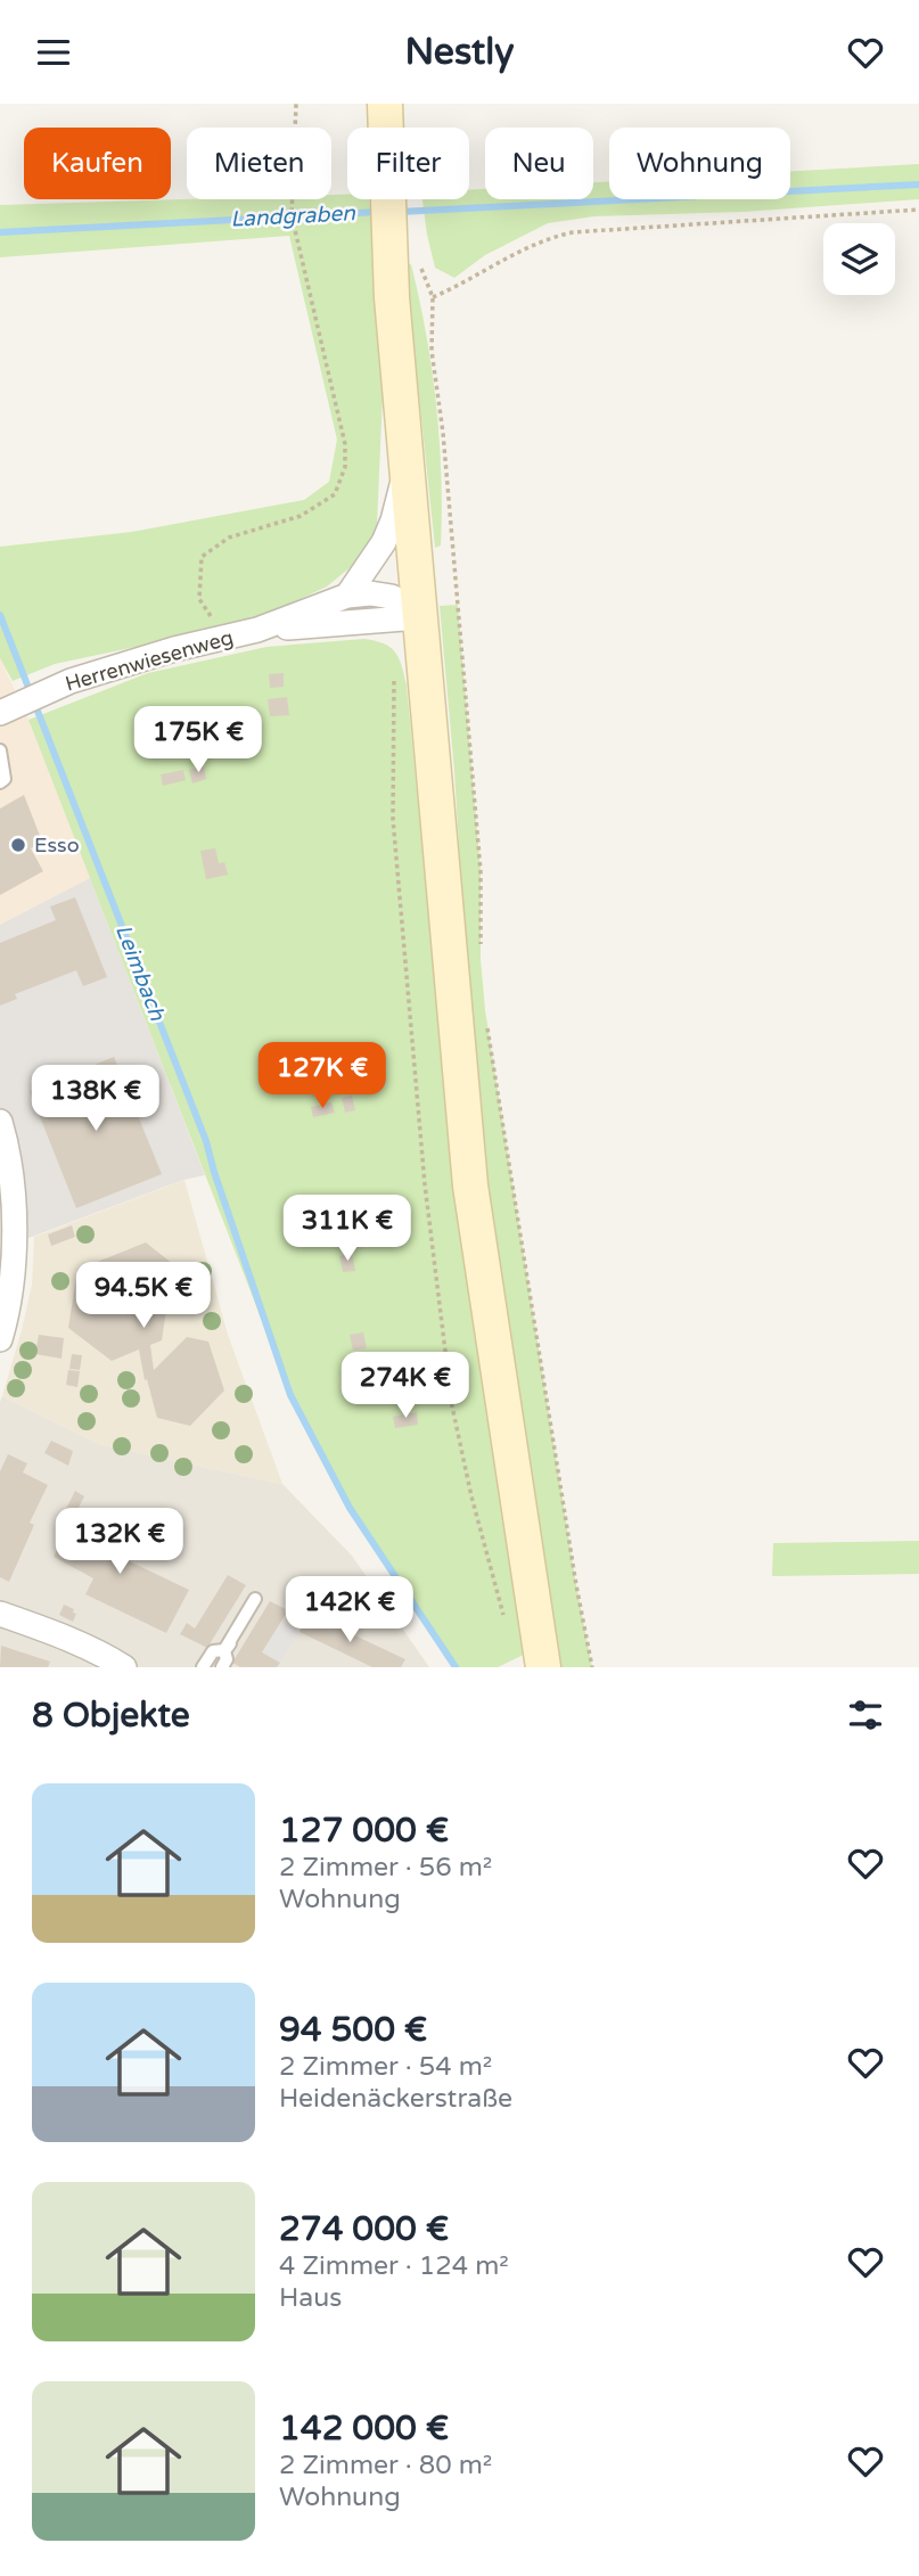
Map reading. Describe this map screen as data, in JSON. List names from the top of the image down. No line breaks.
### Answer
{"streets":{"street":["Herrenwiesenweg"]},"water":["Landgraben","Leimbach"],"places":["Esso"],"page":{"header":"Nestly","chip":["Kaufen","Mieten","Filter","Neu","Wohnung"],"price":["175K €","127K €","138K €","311K €","94.5K €","274K €","132K €","142K €"],"heading":"8 Objekte","list":[{"name":"127 000 €","note":"2 Zimmer · 56 m² · Wohnung"},{"name":"94 500 €","note":"2 Zimmer · 54 m² · Heidenäckerstraße"},{"name":"274 000 €","note":"4 Zimmer · 124 m² · Haus"},{"name":"142 000 €","note":"2 Zimmer · 80 m² · Wohnung"}]}}
